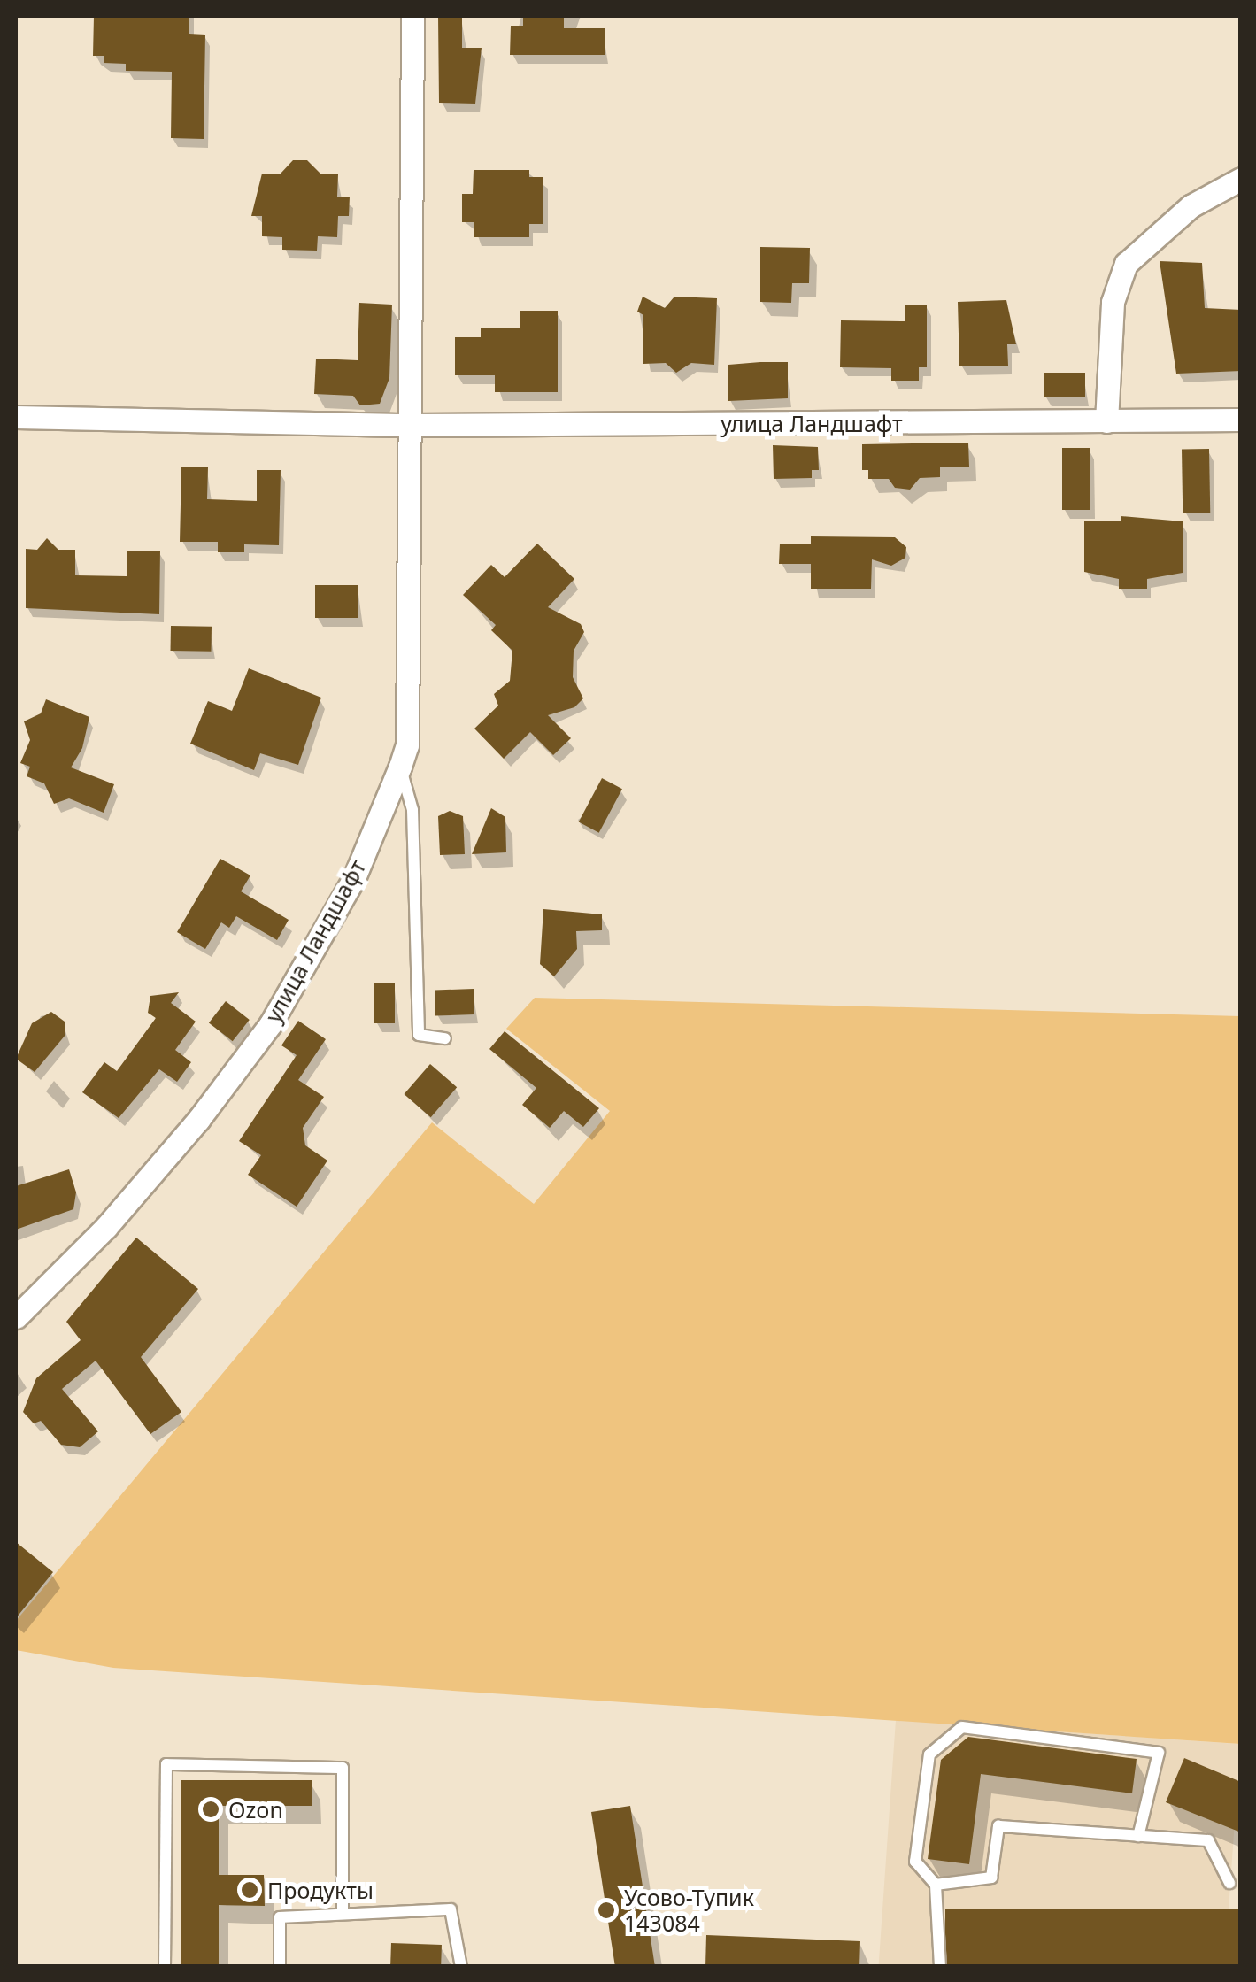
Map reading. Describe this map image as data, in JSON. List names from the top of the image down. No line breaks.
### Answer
{"streets":{"street":["улица Ландшафт"]},"places":["Ozon","Продукты","Усово-Тупик 143084"]}
